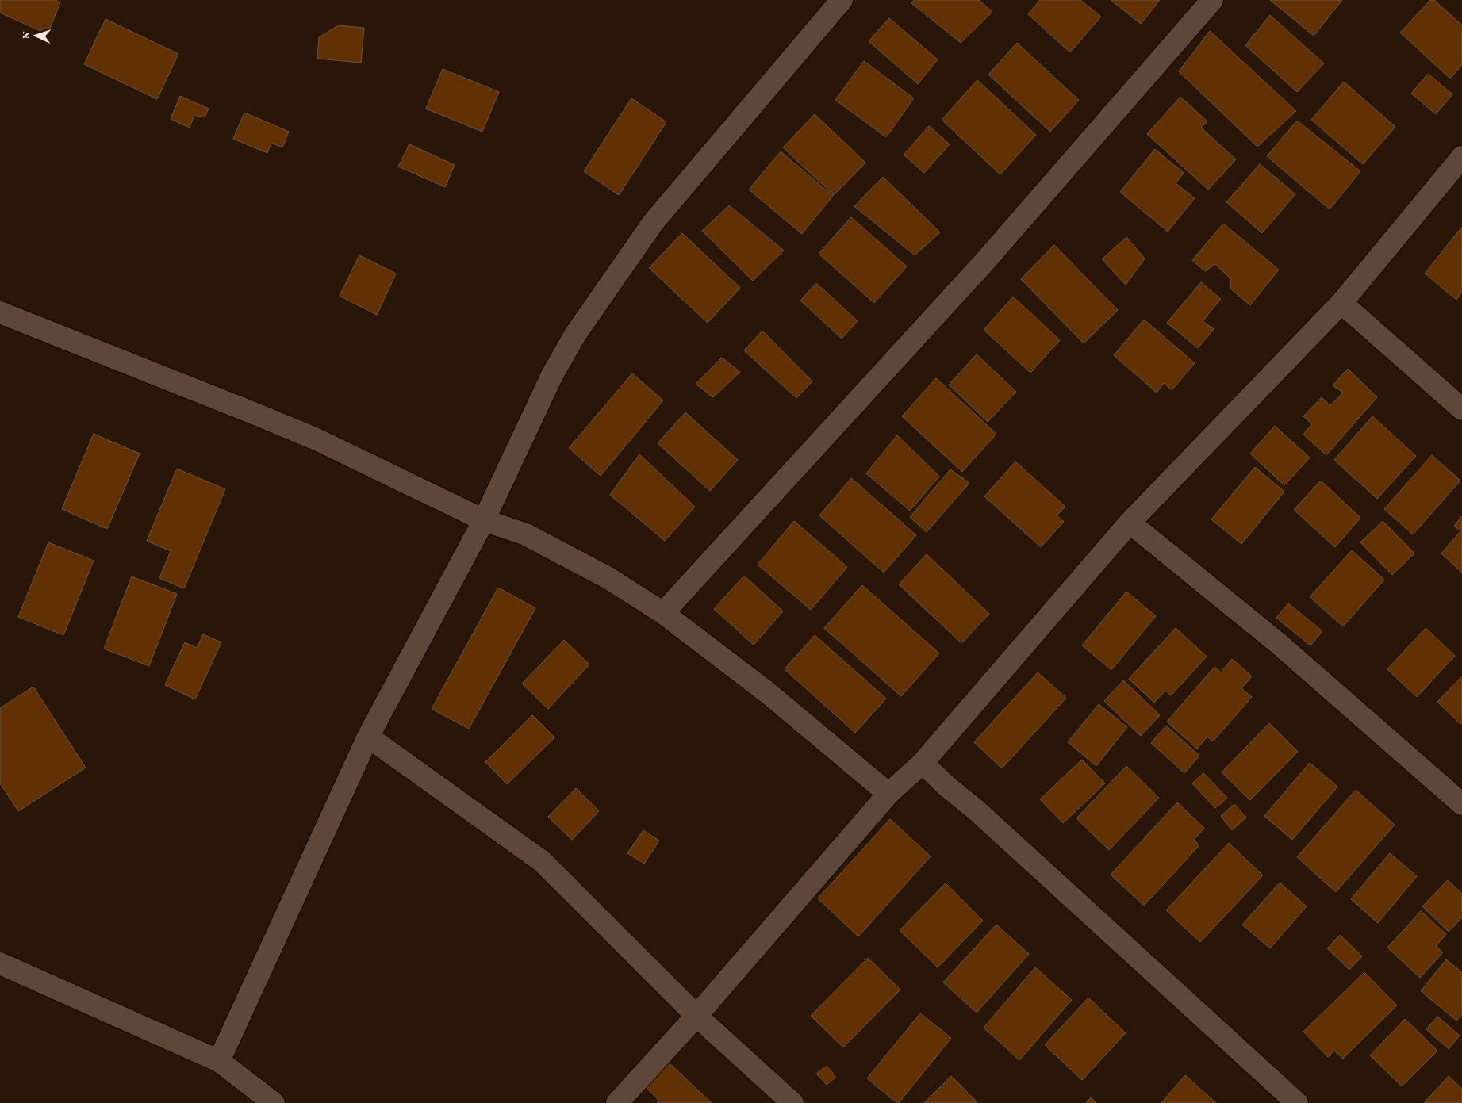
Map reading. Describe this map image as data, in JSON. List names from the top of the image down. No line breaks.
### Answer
{"north":"left"}
